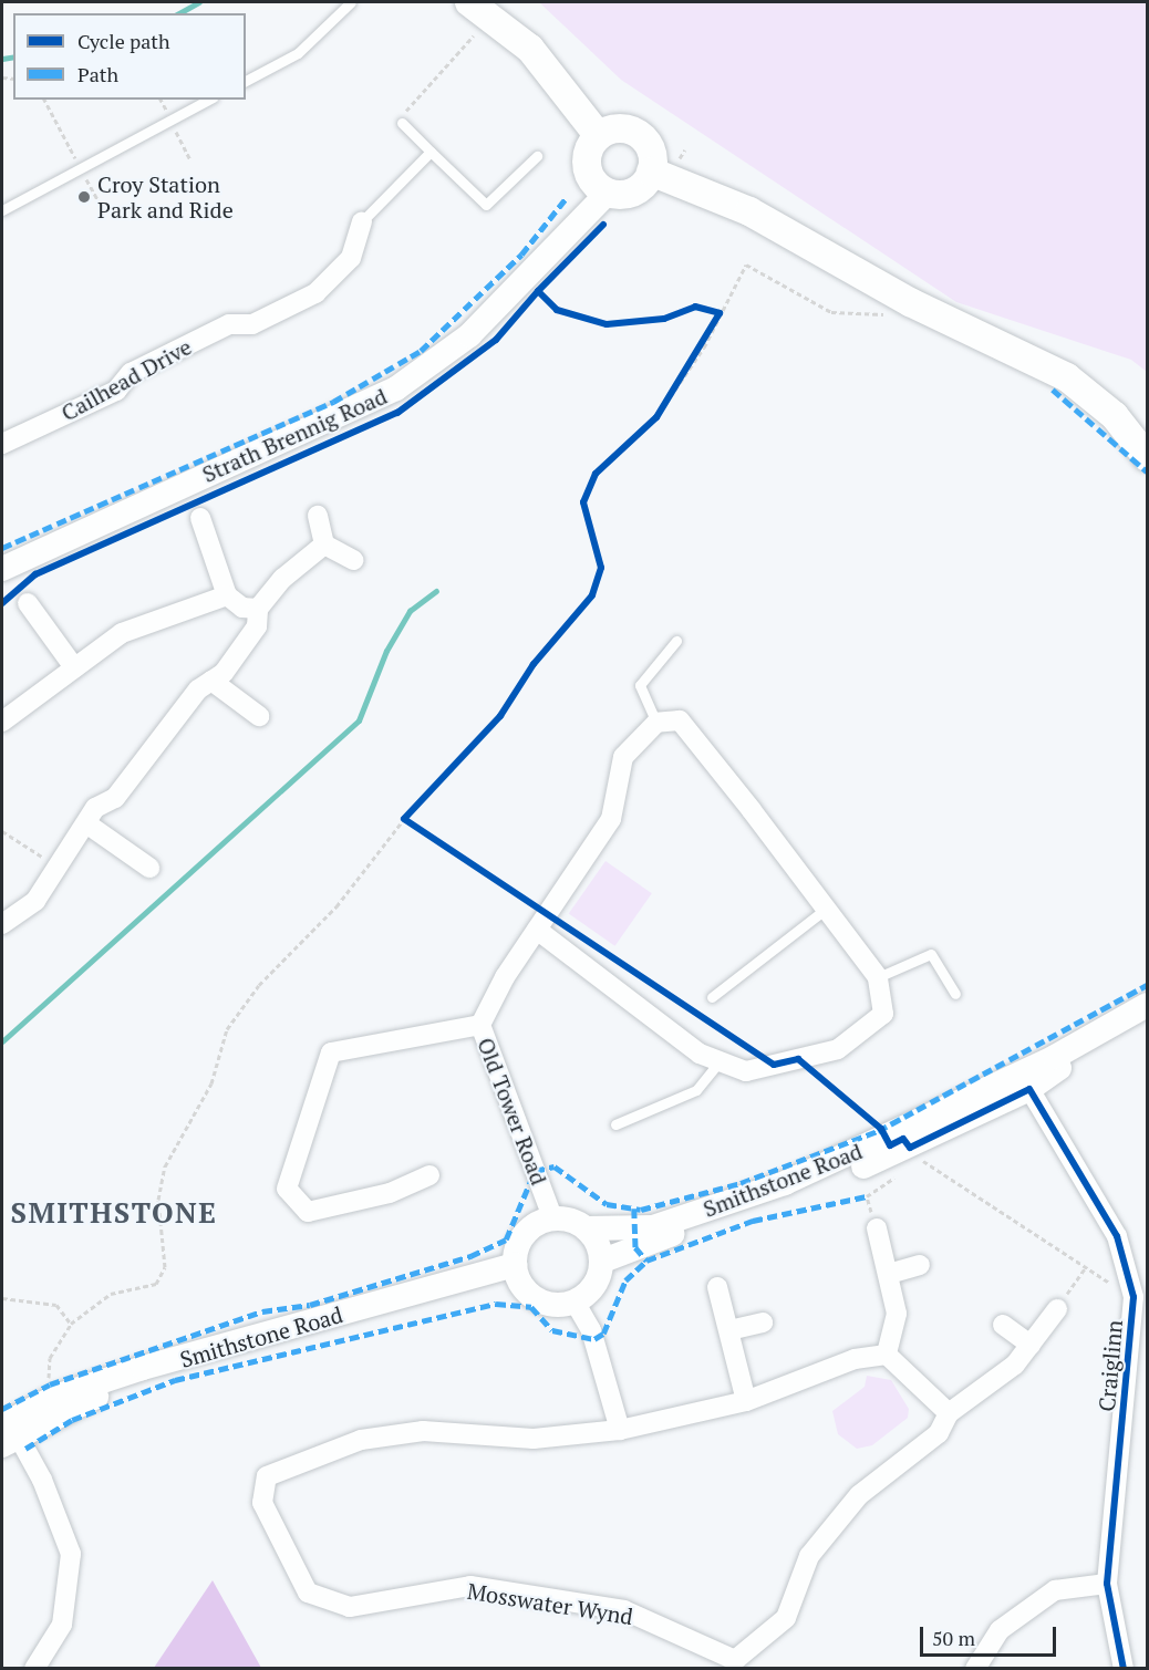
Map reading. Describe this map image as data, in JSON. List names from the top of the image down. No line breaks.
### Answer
{"streets":{"street":["Cailhead Drive","Strath Brennig Road","Old Tower Road","Smithstone Road","Craiglinn","Mosswater Wynd"]},"crossings":[["Old Tower Road","Smithstone Road"],["Smithstone Road","Craiglinn"]],"districts":["SMITHSTONE"],"places":["Croy Station Park and Ride"],"legend":["Cycle path","Path"],"scale_bar":"50 m"}
